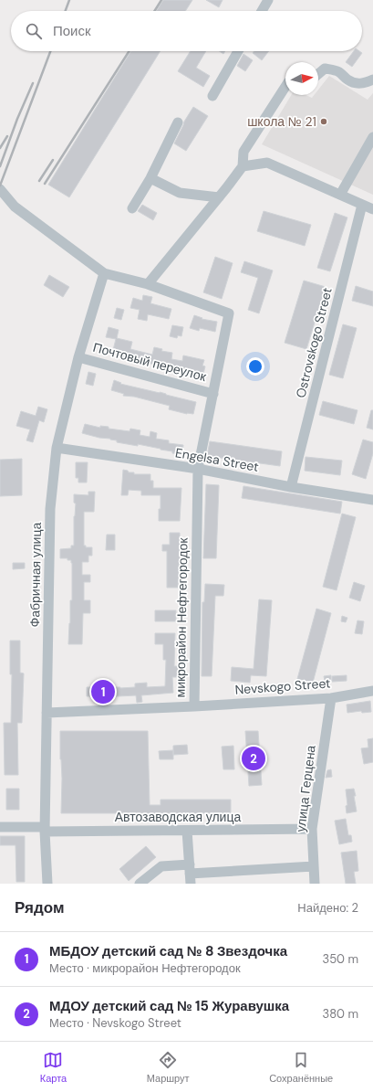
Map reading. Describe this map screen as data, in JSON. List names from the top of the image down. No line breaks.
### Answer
{"streets":{"street":["Ostrovskogo Street","Почтовый переулок","Engelsa Street","Фабричная улица","микрорайон Нефтегородок","Nevskogo Street","улица Герцена","Автозаводская улица"]},"crossings":[["Ostrovskogo Street","Engelsa Street"],["Почтовый переулок","Фабричная улица"],["Почтовый переулок","микрорайон Нефтегородок"],["Engelsa Street","Фабричная улица"],["Engelsa Street","микрорайон Нефтегородок"],["Фабричная улица","микрорайон Нефтегородок"],["Фабричная улица","Автозаводская улица"],["микрорайон Нефтегородок","Nevskogo Street"],["Nevskogo Street","улица Герцена"],["улица Герцена","Автозаводская улица"]],"places":["школа № 21"],"north":"right","page":{"search":"Поиск","pins":["1","2"],"heading":["Рядом","Найдено: 2"],"list":[{"mark":"1","name":"МБДОУ детский сад № 8 Звездочка","note":"Место · микрорайон Нефтегородок","value":"350 m"},{"mark":"2","name":"МДОУ детский сад № 15 Журавушка","note":"Место · Nevskogo Street","value":"380 m"}],"nav":["Карта","Маршрут","Сохранённые"]}}
